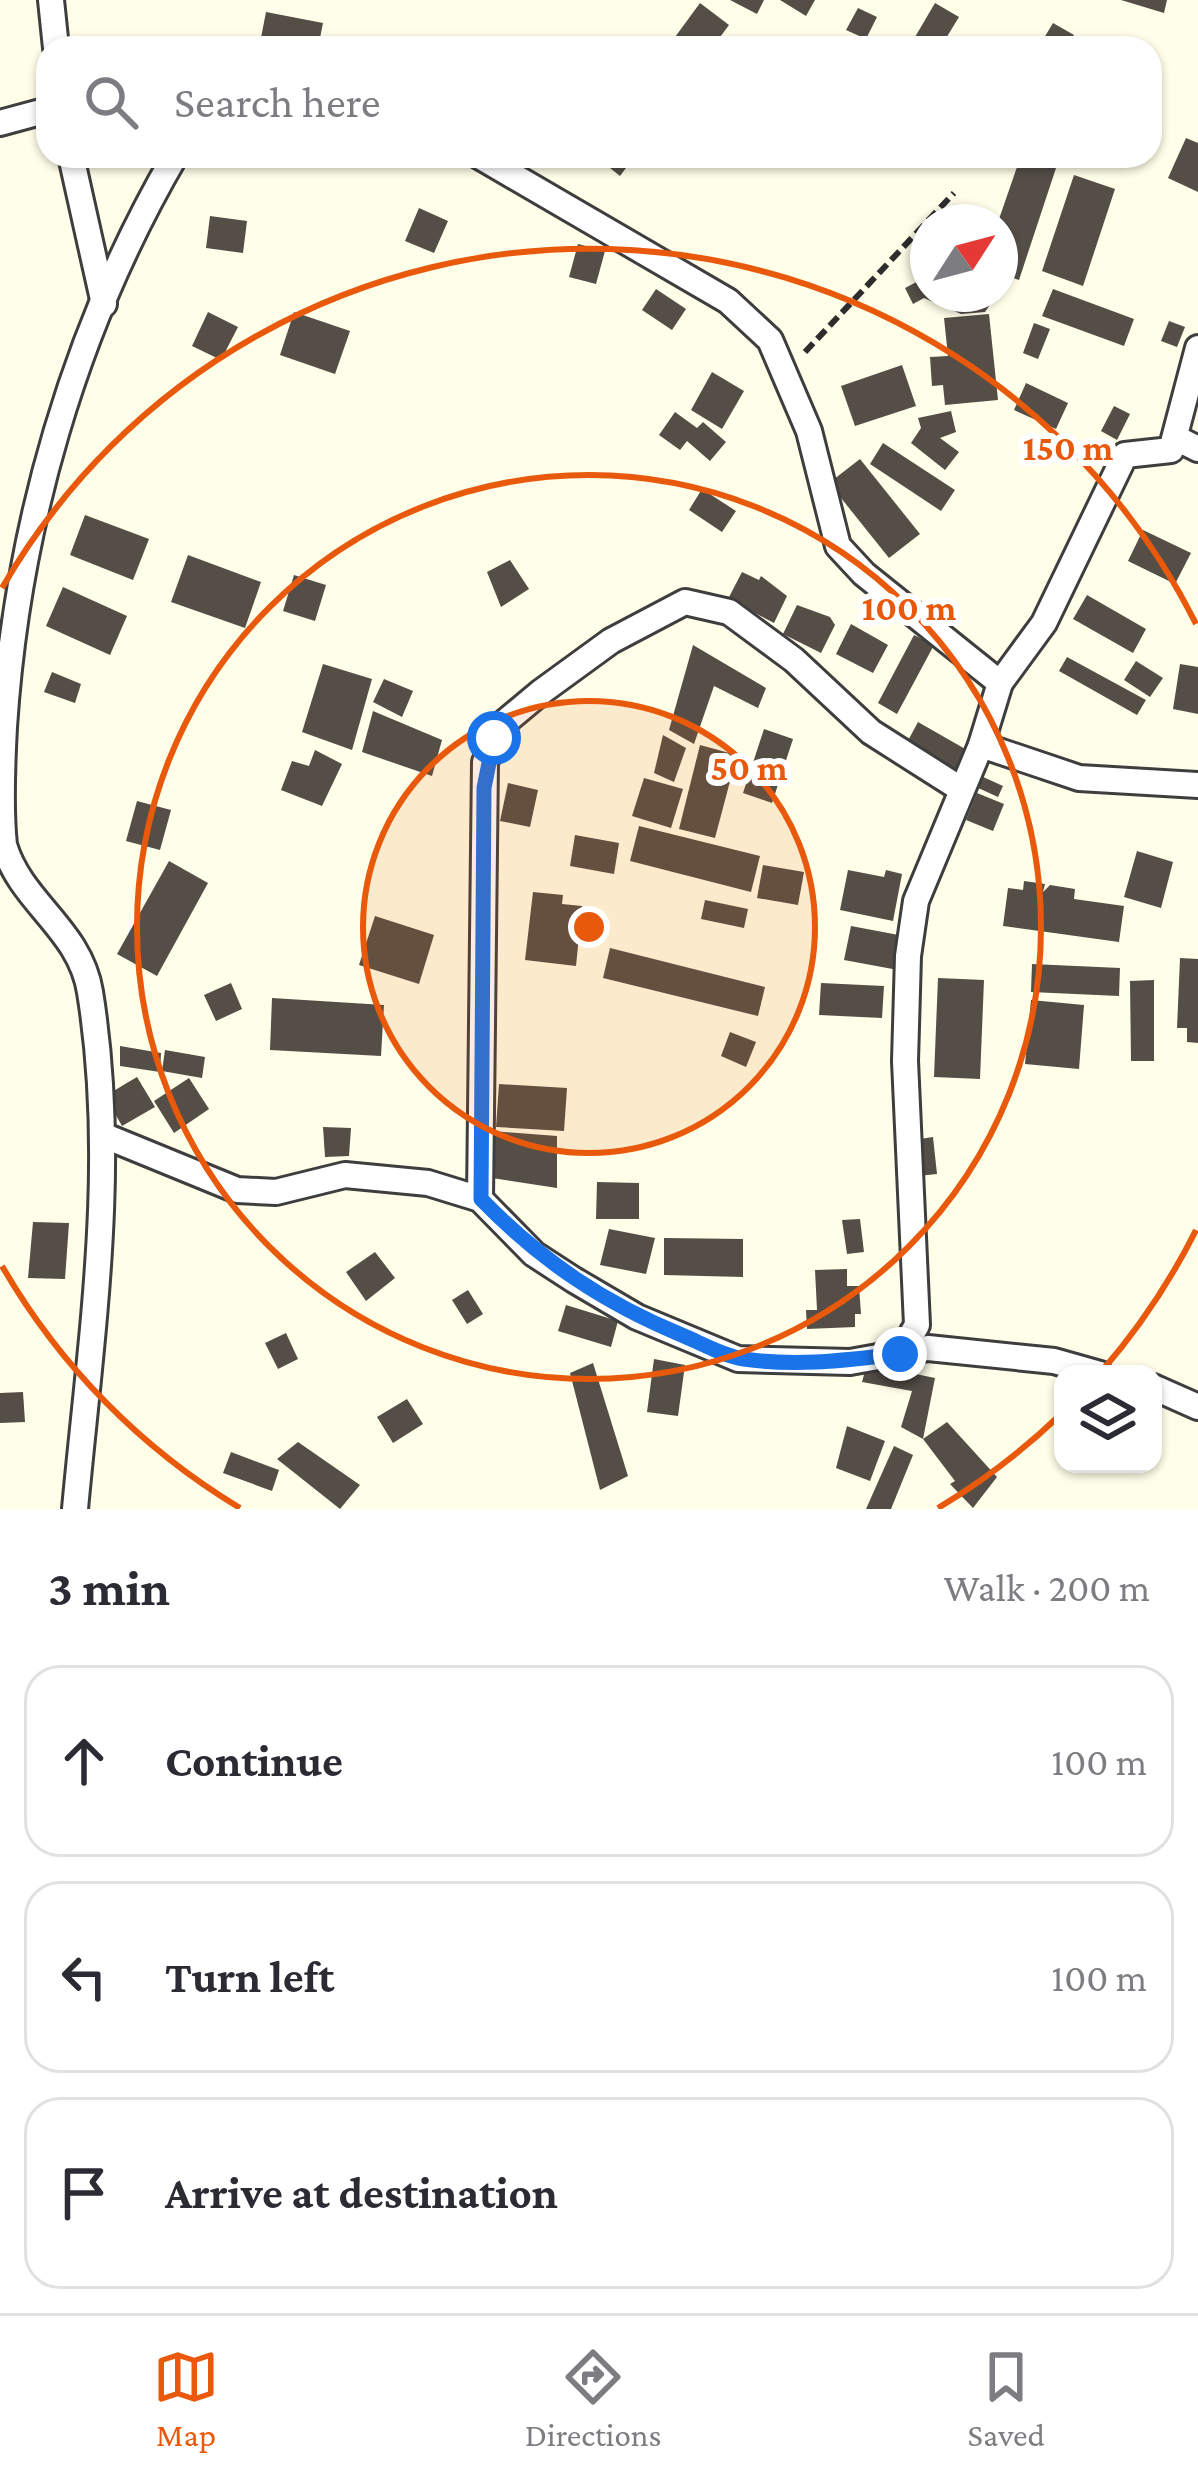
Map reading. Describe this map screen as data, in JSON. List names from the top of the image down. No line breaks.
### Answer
{"north":"top right","page":{"search":"Search here","heading":["3 min","Walk · 200 m"],"list":[["Continue","100 m"],["Turn left","100 m"],"Arrive at destination"],"nav":["Map","Directions","Saved"]},"rings":["150 m","100 m","50 m"]}
